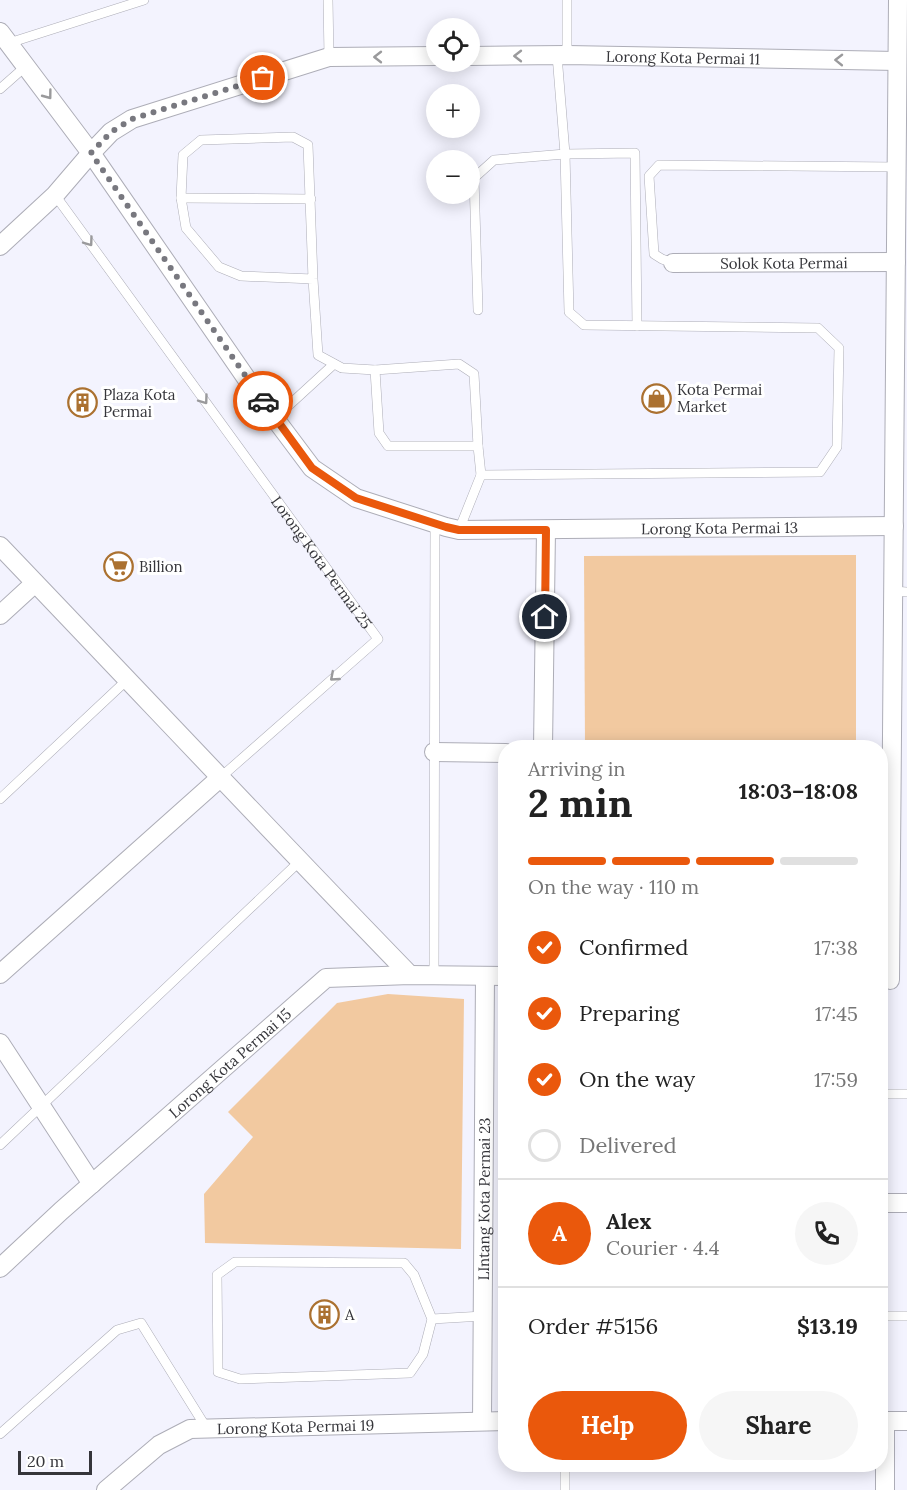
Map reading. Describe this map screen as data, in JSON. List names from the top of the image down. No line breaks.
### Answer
{"streets":{"street":["Lorong Kota Permai 11","Solok Kota Permai","Lorong Kota Permai 13","Lorong Kota Permai 25","Lorong Kota Permai 15","LIntang Kota Permai 23","Lorong Kota Permai 19"]},"crossings":[["Lorong Kota Permai 15","LIntang Kota Permai 23"],["LIntang Kota Permai 23","Lorong Kota Permai 19"]],"one_way":["Lorong Kota Permai 11"],"places":{"shop":["Kota Permai Market"],"building":["Plaza Kota Permai","A"],"supermarket":["Billion"]},"scale_bar":"20 m","page":{"map_buttons":["+","−"],"heading":["2 min","Arriving in","18:03–18:08"],"panel":["Alex","Courier · 4.4","Order #5156","$13.19"],"bar":"On the way · 110 m","list":[["Confirmed","17:38"],["Preparing","17:45"],["On the way","17:59"],"Delivered"],"round":"A","buttons":["Help","Share"],"scale":"20 m"}}
